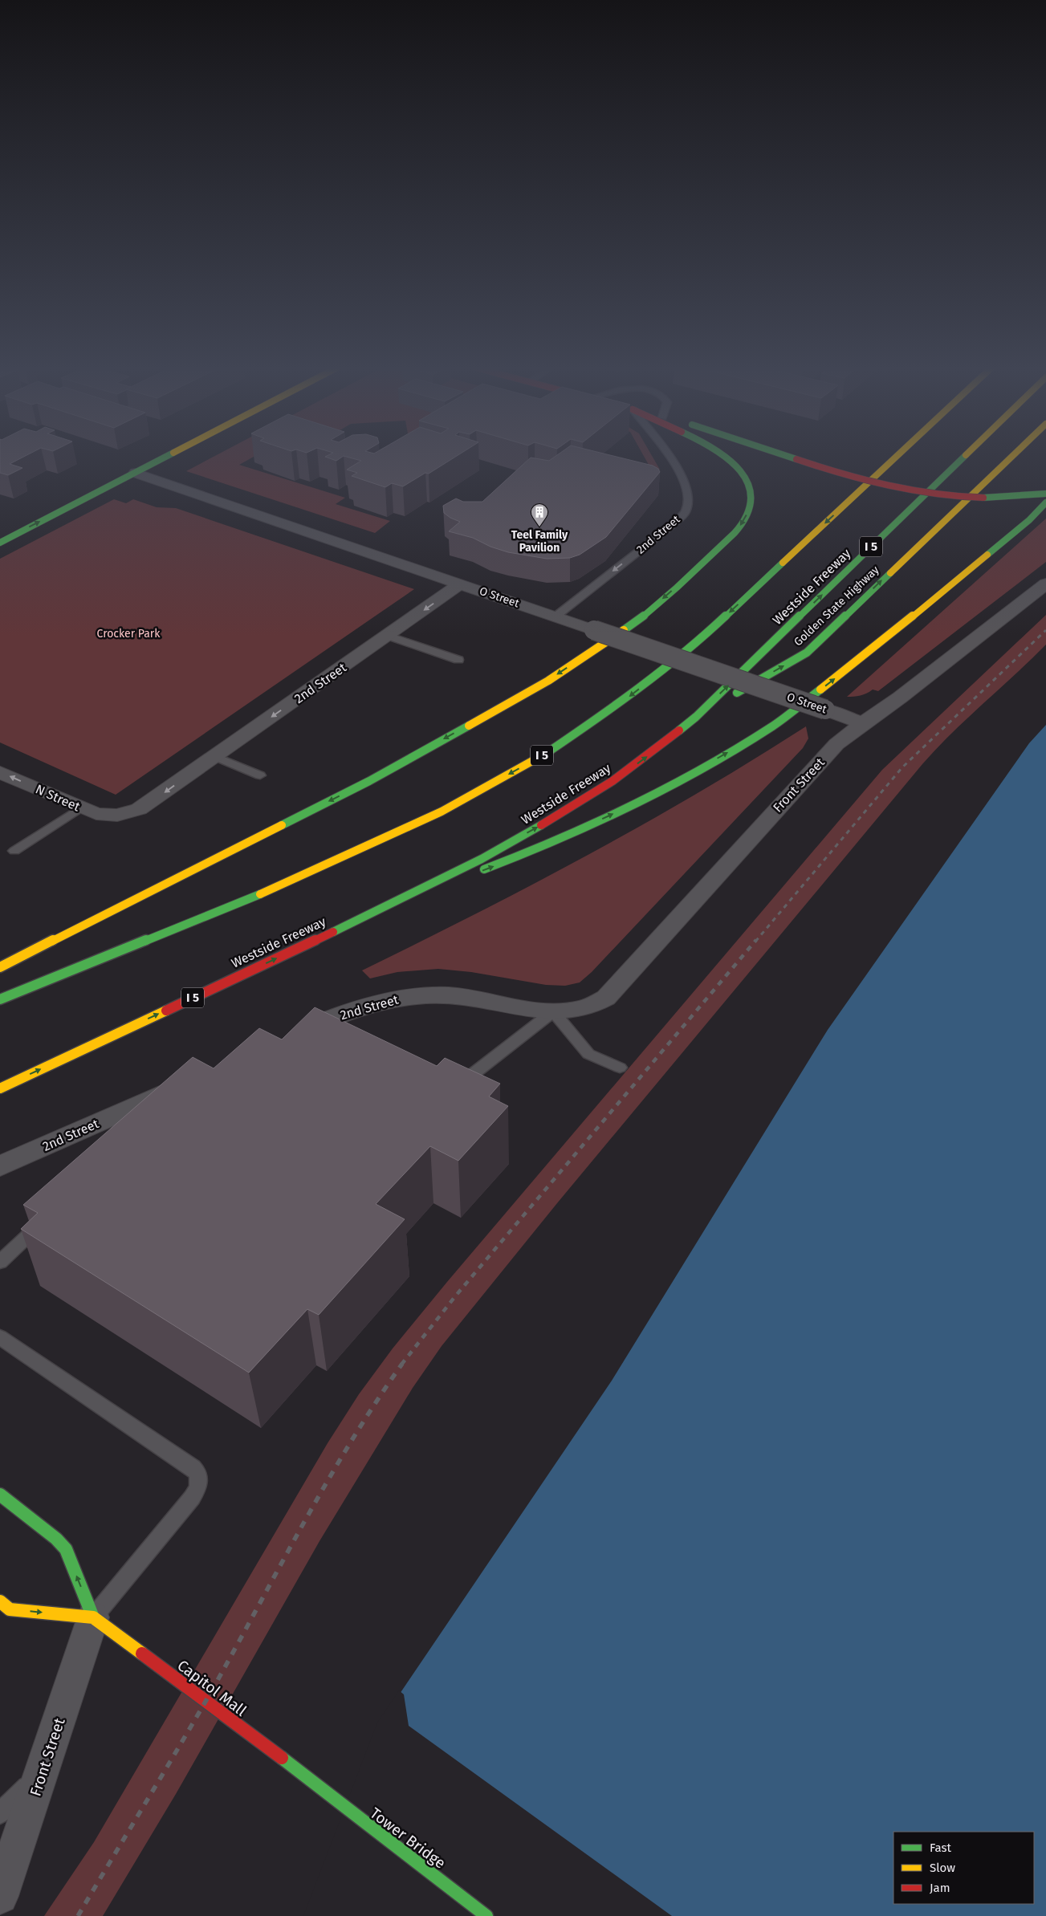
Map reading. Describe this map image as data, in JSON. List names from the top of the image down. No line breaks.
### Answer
{"streets":{"main road":["I 5","Westside Freeway","Golden State Highway","Capitol Mall","Tower Bridge"],"street":["2nd Street","O Street","Front Street","N Street"]},"crossings":[["2nd Street","O Street"],["2nd Street","Front Street"],["2nd Street","N Street"],["Westside Freeway","Golden State Highway"],["O Street","Front Street"],["Front Street","Capitol Mall"],["Capitol Mall","Tower Bridge"]],"one_way":["2nd Street","N Street"],"parks":["Crocker Park"],"places":{"building":["Teel Family Pavilion"]},"legend":["Fast","Slow","Jam"]}
